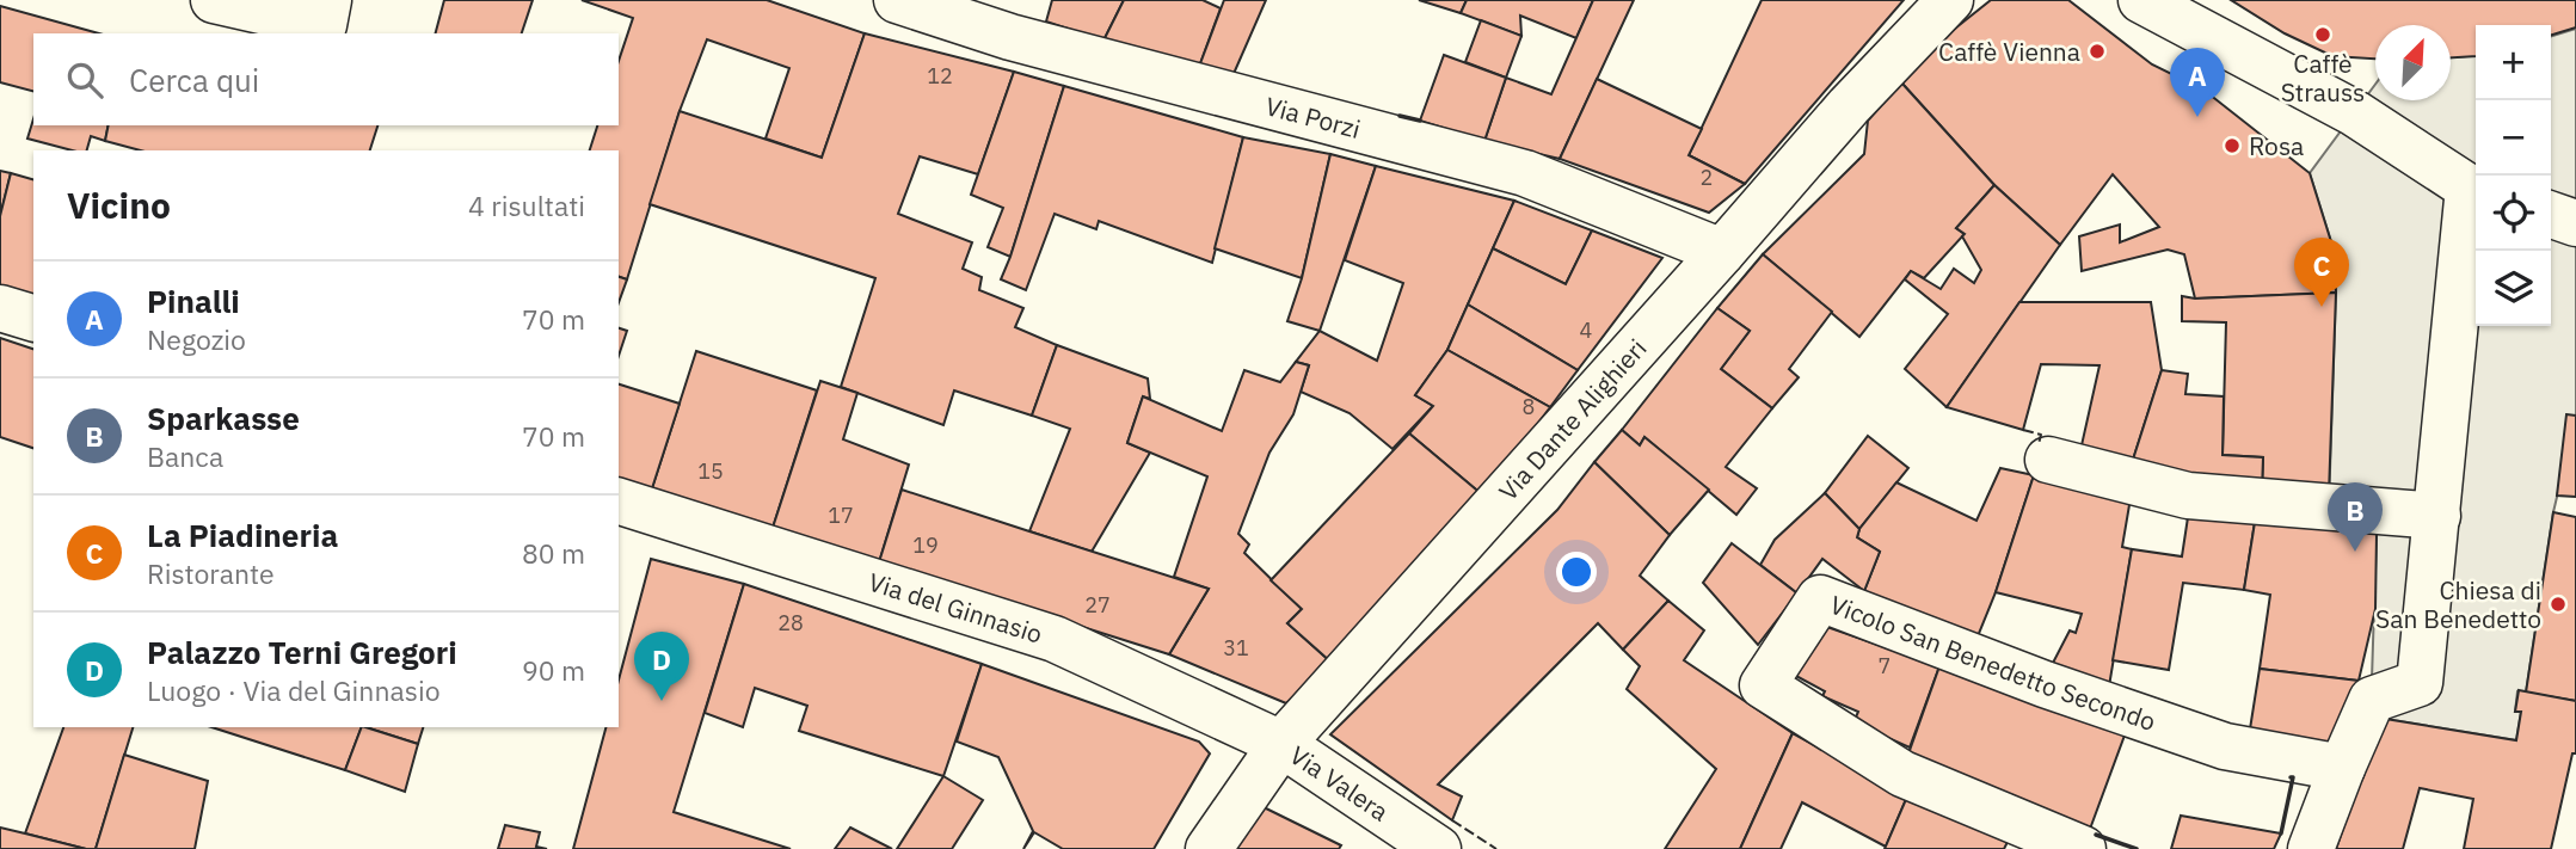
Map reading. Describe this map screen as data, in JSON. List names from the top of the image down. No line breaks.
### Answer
{"streets":{"street":["Via Porzi","Via Dante Alighieri","Via del Ginnasio","Vicolo San Benedetto Secondo","Via Valera"]},"crossings":[["Via Porzi","Via Dante Alighieri"],["Via Dante Alighieri","Via del Ginnasio"],["Via Dante Alighieri","Via Valera"],["Via del Ginnasio","Via Valera"]],"places":["Caffè Strauss","Caffè Vienna","Rosa","Chiesa di San Benedetto"],"house_numbers":["12","2","4","8","15","17","19","27","28","31","7"],"north":"top right","page":{"map_buttons":["+","−"],"search":"Cerca qui","pins":["A","C","B","D"],"heading":["Vicino","4 risultati"],"list":[{"mark":"A","name":"Pinalli","note":"Negozio","value":"70 m"},{"mark":"B","name":"Sparkasse","note":"Banca","value":"70 m"},{"mark":"C","name":"La Piadineria","note":"Ristorante","value":"80 m"},{"mark":"D","name":"Palazzo Terni Gregori","note":"Luogo · Via del Ginnasio","value":"90 m"}]}}
